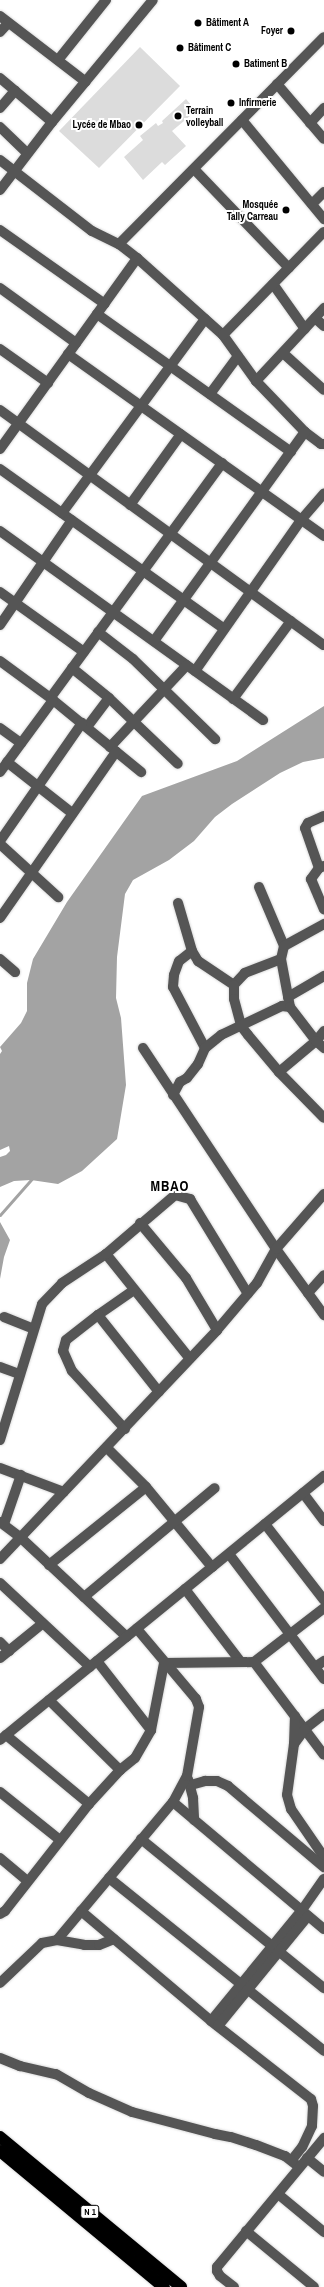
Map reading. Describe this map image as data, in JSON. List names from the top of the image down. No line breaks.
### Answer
{"streets":{"highway":["N 1"]},"districts":["MBAO"],"places":["Bâtiment A","Foyer","Bâtiment C","Batiment B","Infirmerie","Terrain volleyball","Lycée de Mbao","Mosquée Tally Carreau"]}
